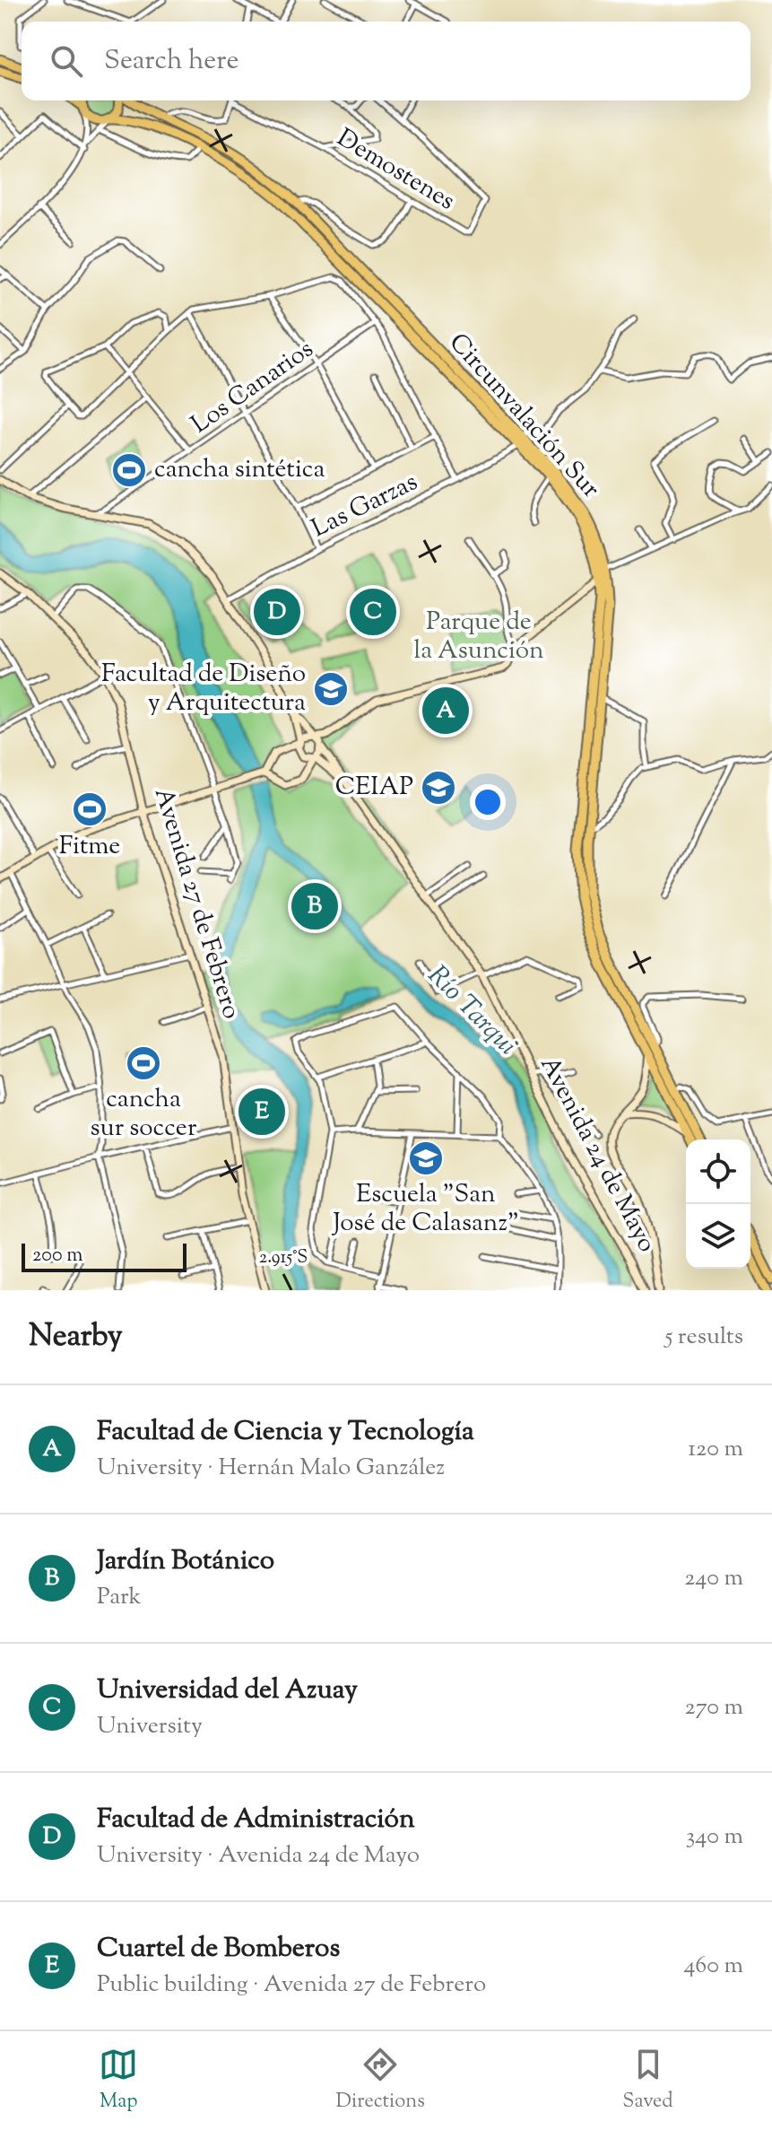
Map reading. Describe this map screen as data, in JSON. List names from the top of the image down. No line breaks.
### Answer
{"streets":{"highway":["Circunvalación Sur"],"street":["Demostenes","Los Canarios","Las Garzas","Avenida 27 de Febrero","Avenida 24 de Mayo"]},"crossings":[["Circunvalación Sur","Las Garzas"]],"water":["Río Tarqui"],"parks":["Parque de la Asunción"],"places":{"sports":["cancha sintética","Fitme","cancha sur soccer"],"school or university":["Facultad de Diseño y Arquitectura","CEIAP","Escuela \"San José de Calasanz\""]},"scale_bar":"200 m","page":{"search":"Search here","pins":["C","D","A","B","E"],"scale":"200 m","heading":["Nearby","5 results"],"list":[{"mark":"A","name":"Facultad de Ciencia y Tecnología","note":"University · Hernán Malo Ganzález","value":"120 m"},{"mark":"B","name":"Jardín Botánico","note":"Park","value":"240 m"},{"mark":"C","name":"Universidad del Azuay","note":"University","value":"270 m"},{"mark":"D","name":"Facultad de Administración","note":"University · Avenida 24 de Mayo","value":"340 m"},{"mark":"E","name":"Cuartel de Bomberos","note":"Public building · Avenida 27 de Febrero","value":"460 m"}],"nav":["Map","Directions","Saved"]},"coordinates":["2.915°S"]}
